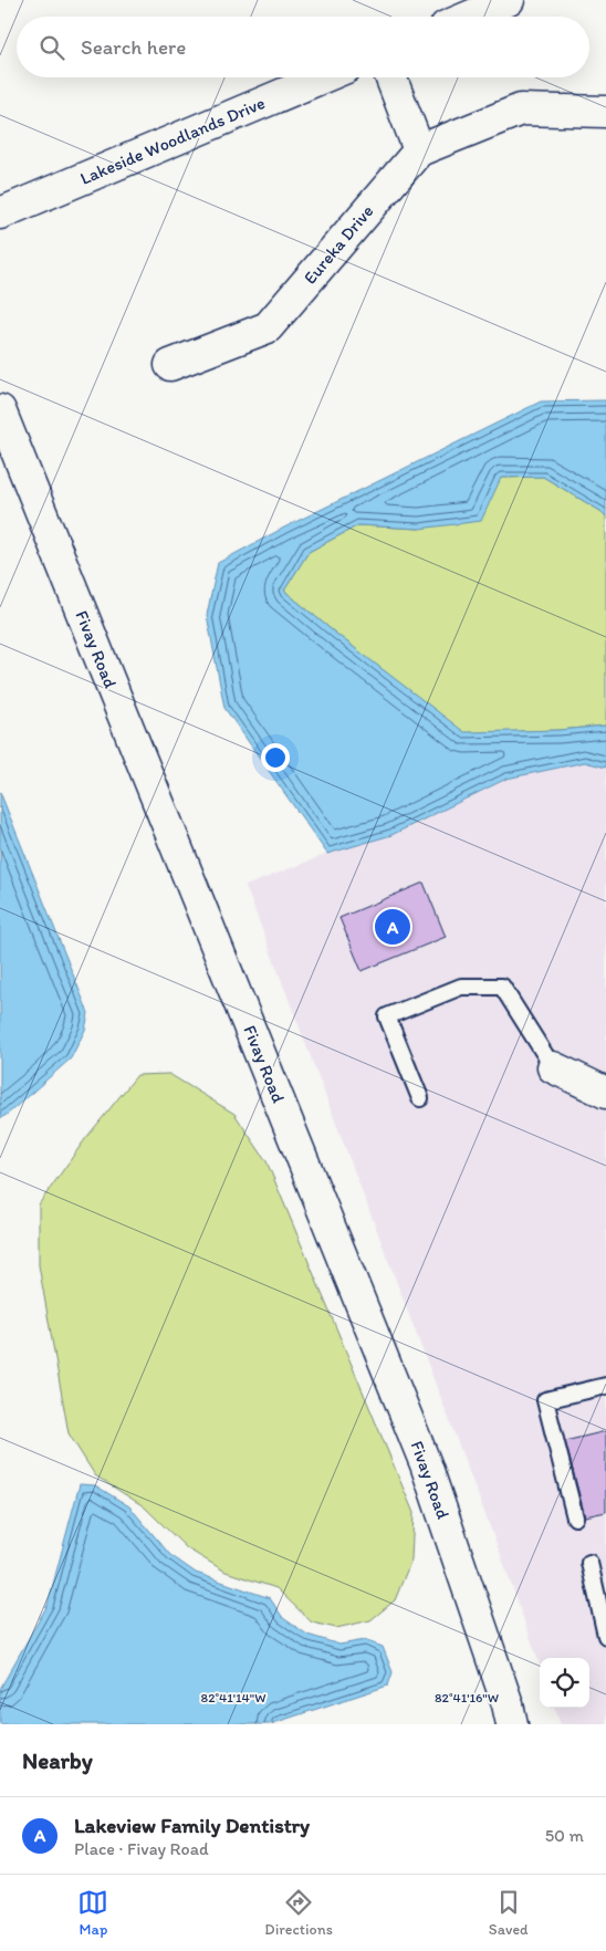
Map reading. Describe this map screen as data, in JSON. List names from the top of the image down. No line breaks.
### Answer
{"streets":{"street":["Lakeside Woodlands Drive","Eureka Drive","Fivay Road"]},"page":{"search":"Search here","pins":"A","heading":"Nearby","list":[{"mark":"A","name":"Lakeview Family Dentistry","note":"Place · Fivay Road","value":"50 m"}],"nav":["Map","Directions","Saved"]},"coordinates":["82°41'14\"W","82°41'16\"W"]}
